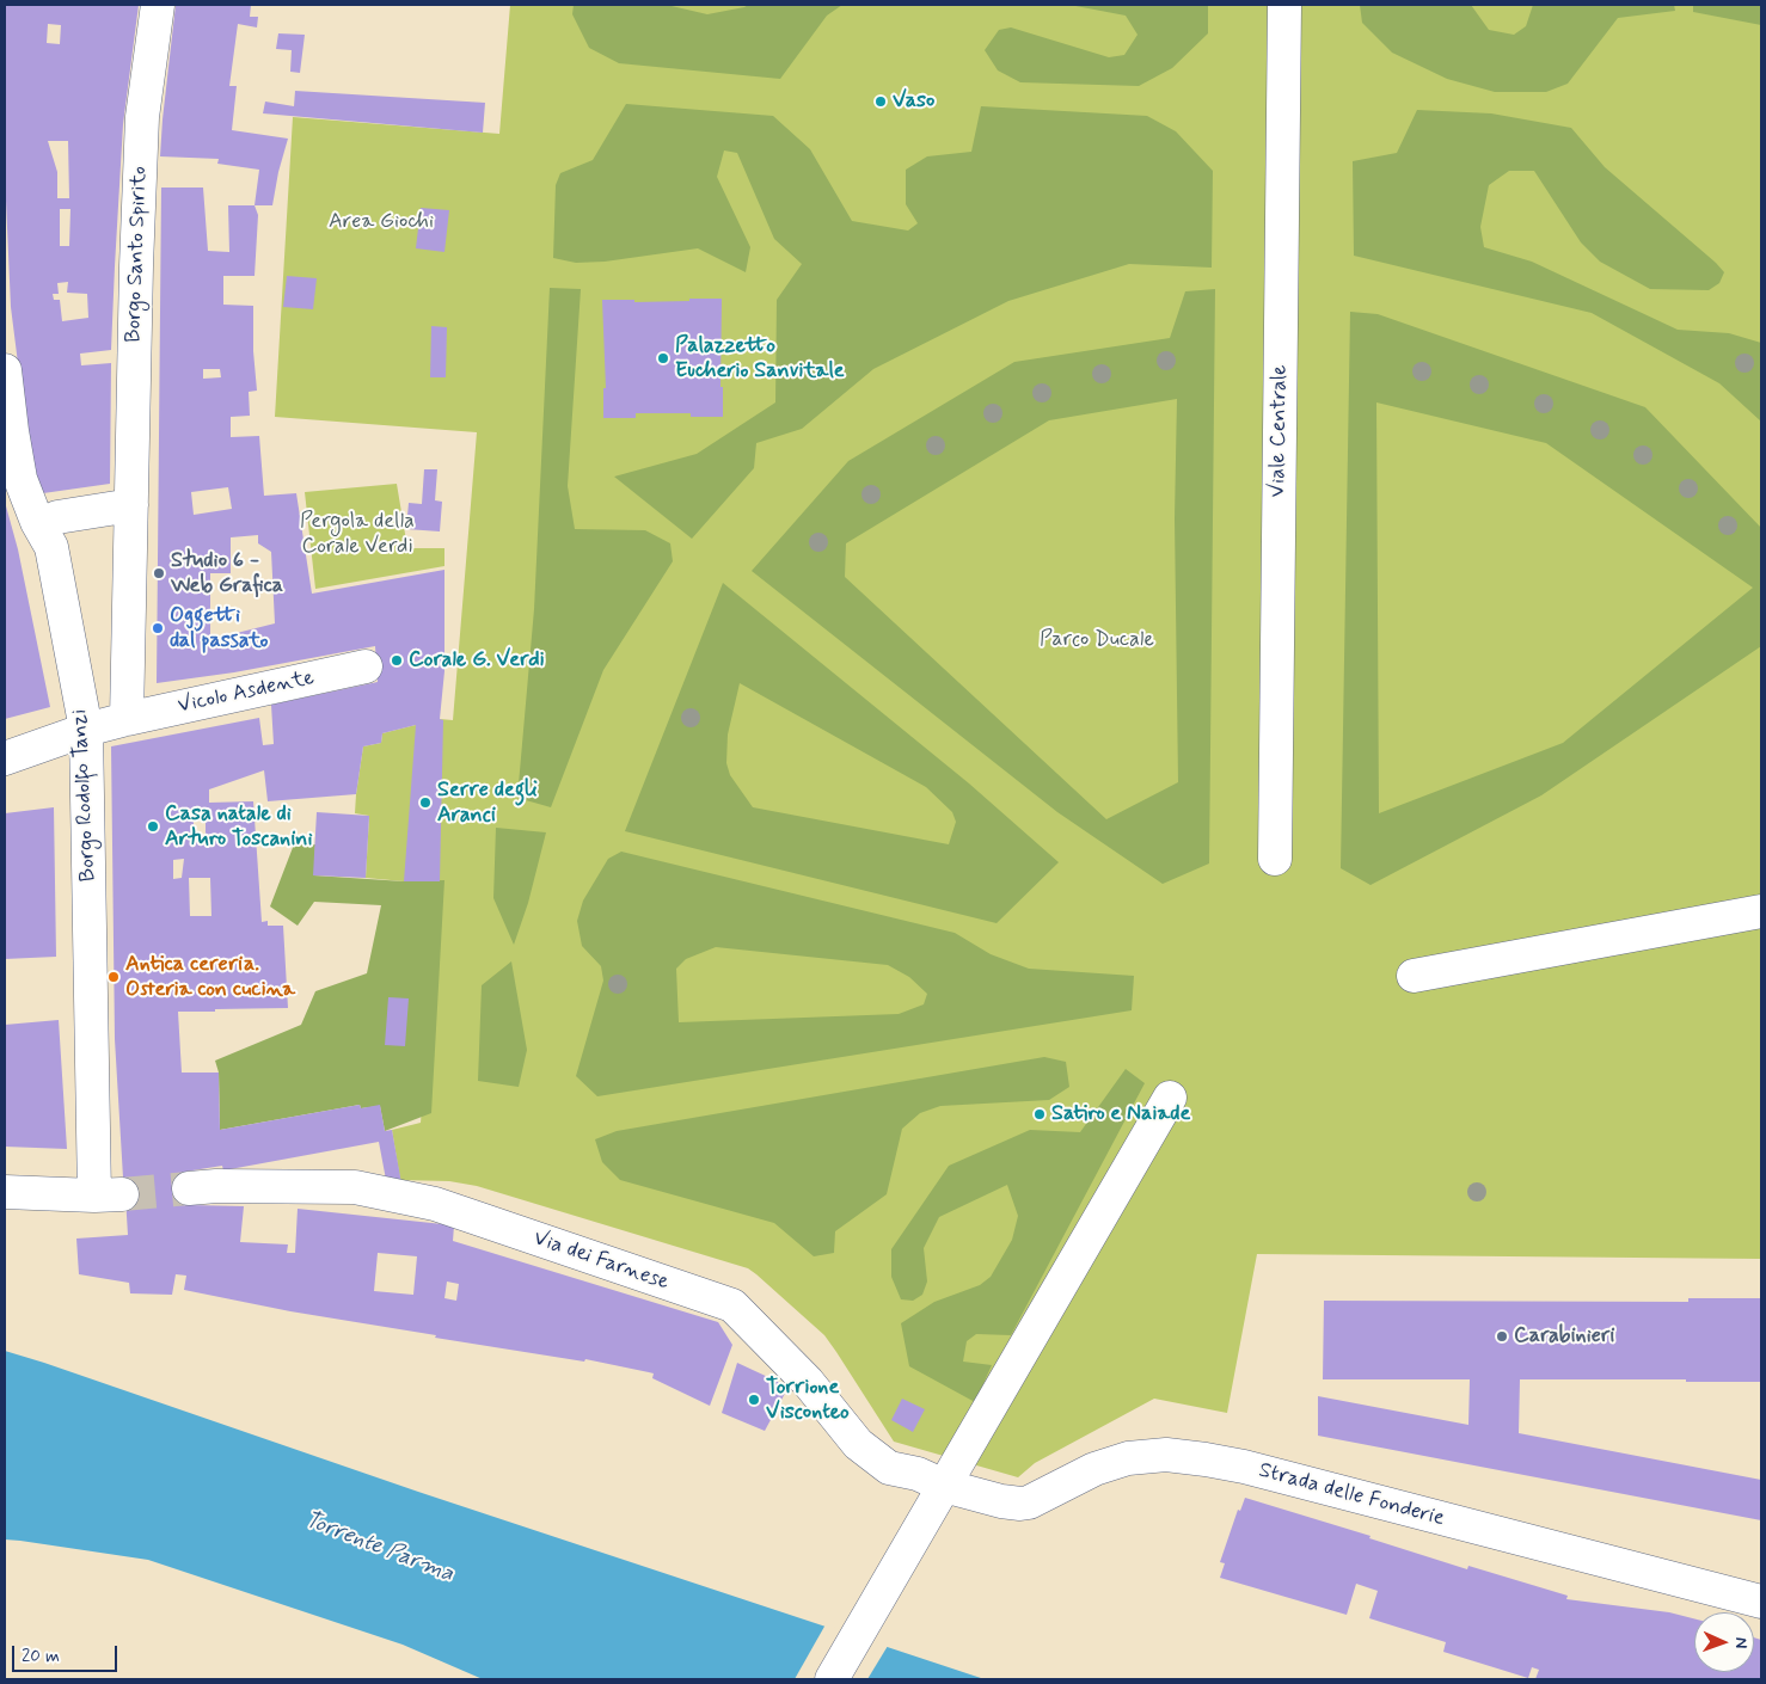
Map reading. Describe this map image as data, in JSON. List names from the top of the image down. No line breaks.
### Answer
{"streets":{"street":["Borgo Santo Spirito","Viale Centrale","Vicolo Asdente","Borgo Rodolfo Tanzi","Via dei Farnese","Strada delle Fonderie"]},"crossings":[["Borgo Santo Spirito","Vicolo Asdente"],["Vicolo Asdente","Borgo Rodolfo Tanzi"],["Via dei Farnese","Strada delle Fonderie"]],"water":["Torrente Parma"],"parks":["Area Giochi","Pergola della Corale Verdi","Parco Ducale"],"places":["Vaso","Palazzetto Eucherio Sanvitale","Studio 6 - Web Grafica","Oggetti dal passato","Corale G. Verdi","Serre degli Aranci","Casa natale di Arturo Toscanini","Antica cereria. Osteria con cucina","Satiro e Naiade","Carabinieri","Torrione Visconteo"],"scale_bar":"20 m","north":"right"}
